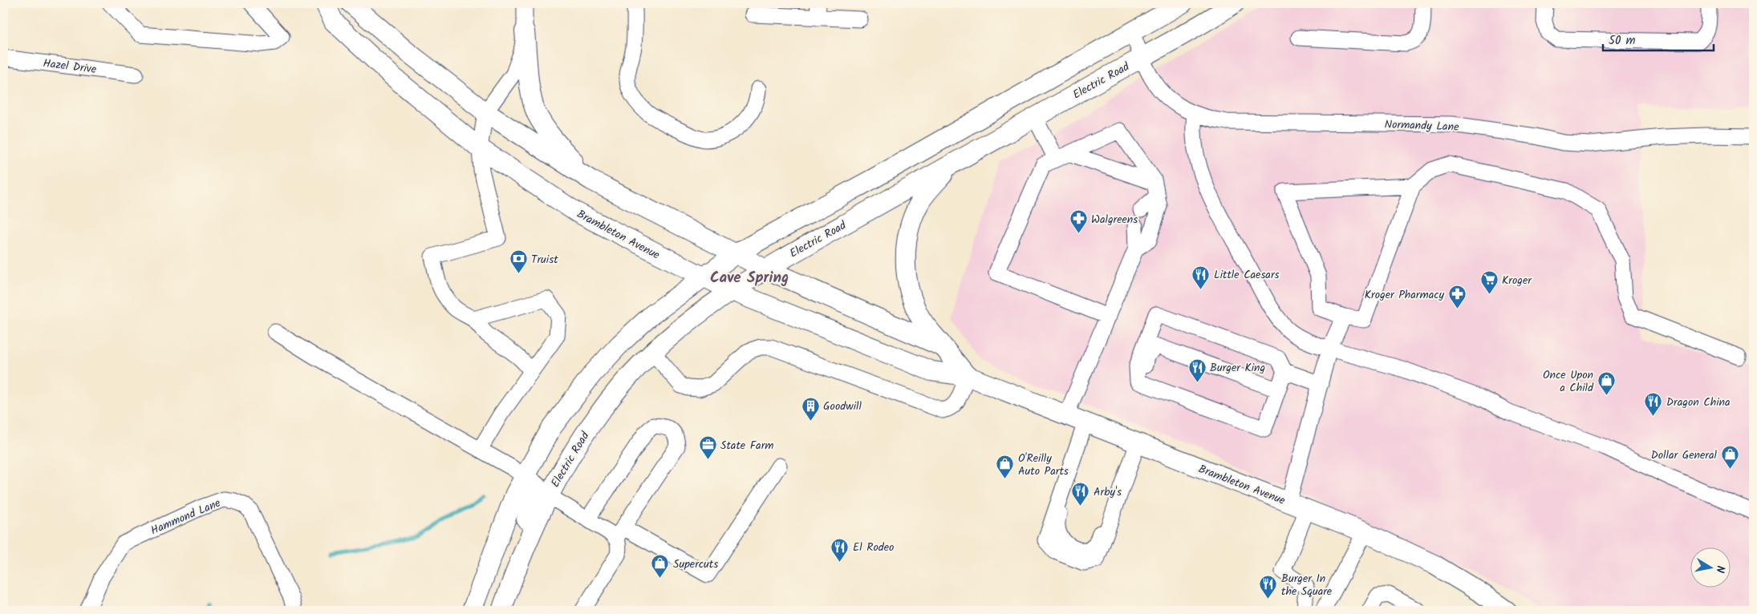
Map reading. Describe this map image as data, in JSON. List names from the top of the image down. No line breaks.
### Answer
{"streets":{"main road":["Electric Road","Brambleton Avenue"],"street":["Hazel Drive","Normandy Lane","Hammond Lane"]},"crossings":[["Electric Road","Normandy Lane"],["Electric Road","Brambleton Avenue"]],"districts":["Cave Spring"],"places":{"pharmacy":["Walgreens","Kroger Pharmacy"],"bank":["Truist"],"restaurant":["Little Caesars","Burger King","Dragon China","Arby's","El Rodeo","Burger In the Square"],"supermarket":["Kroger"],"shop":["Once Upon a Child","Dollar General","O'Reilly Auto Parts","Supercuts"],"building":["Goodwill"],"office":["State Farm"]},"scale_bar":"50 m","north":"right"}
